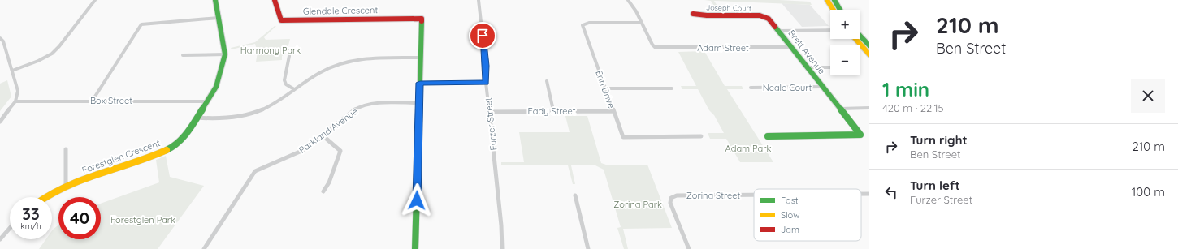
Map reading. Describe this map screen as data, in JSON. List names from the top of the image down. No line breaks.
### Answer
{"streets":{"street":["Joseph Court","Glendale Crescent","Adam Street","Brett Avenue","Neale Court","Erin Drive","Box Street","Eady Street","Furzer Street","Parkland Avenue","Forestglen Crescent","Zorina Street"]},"crossings":[["Joseph Court","Brett Avenue"],["Adam Street","Brett Avenue"],["Adam Street","Erin Drive"],["Brett Avenue","Neale Court"],["Erin Drive","Eady Street"],["Box Street","Forestglen Crescent"],["Eady Street","Furzer Street"]],"parks":["Harmony Park","Adam Park","Zorina Park","Forestglen Park"],"legend":["Fast","Slow","Jam"],"page":{"turn":["210 m","Ben Street"],"map_buttons":["+","−"],"heading":["1 min","420 m · 22:15"],"list":[{"name":"Turn right","note":"Ben Street","value":"210 m"},{"name":"Turn left","note":"Furzer Street","value":"100 m"}],"speed":"33 km/h","limit":"40"}}
